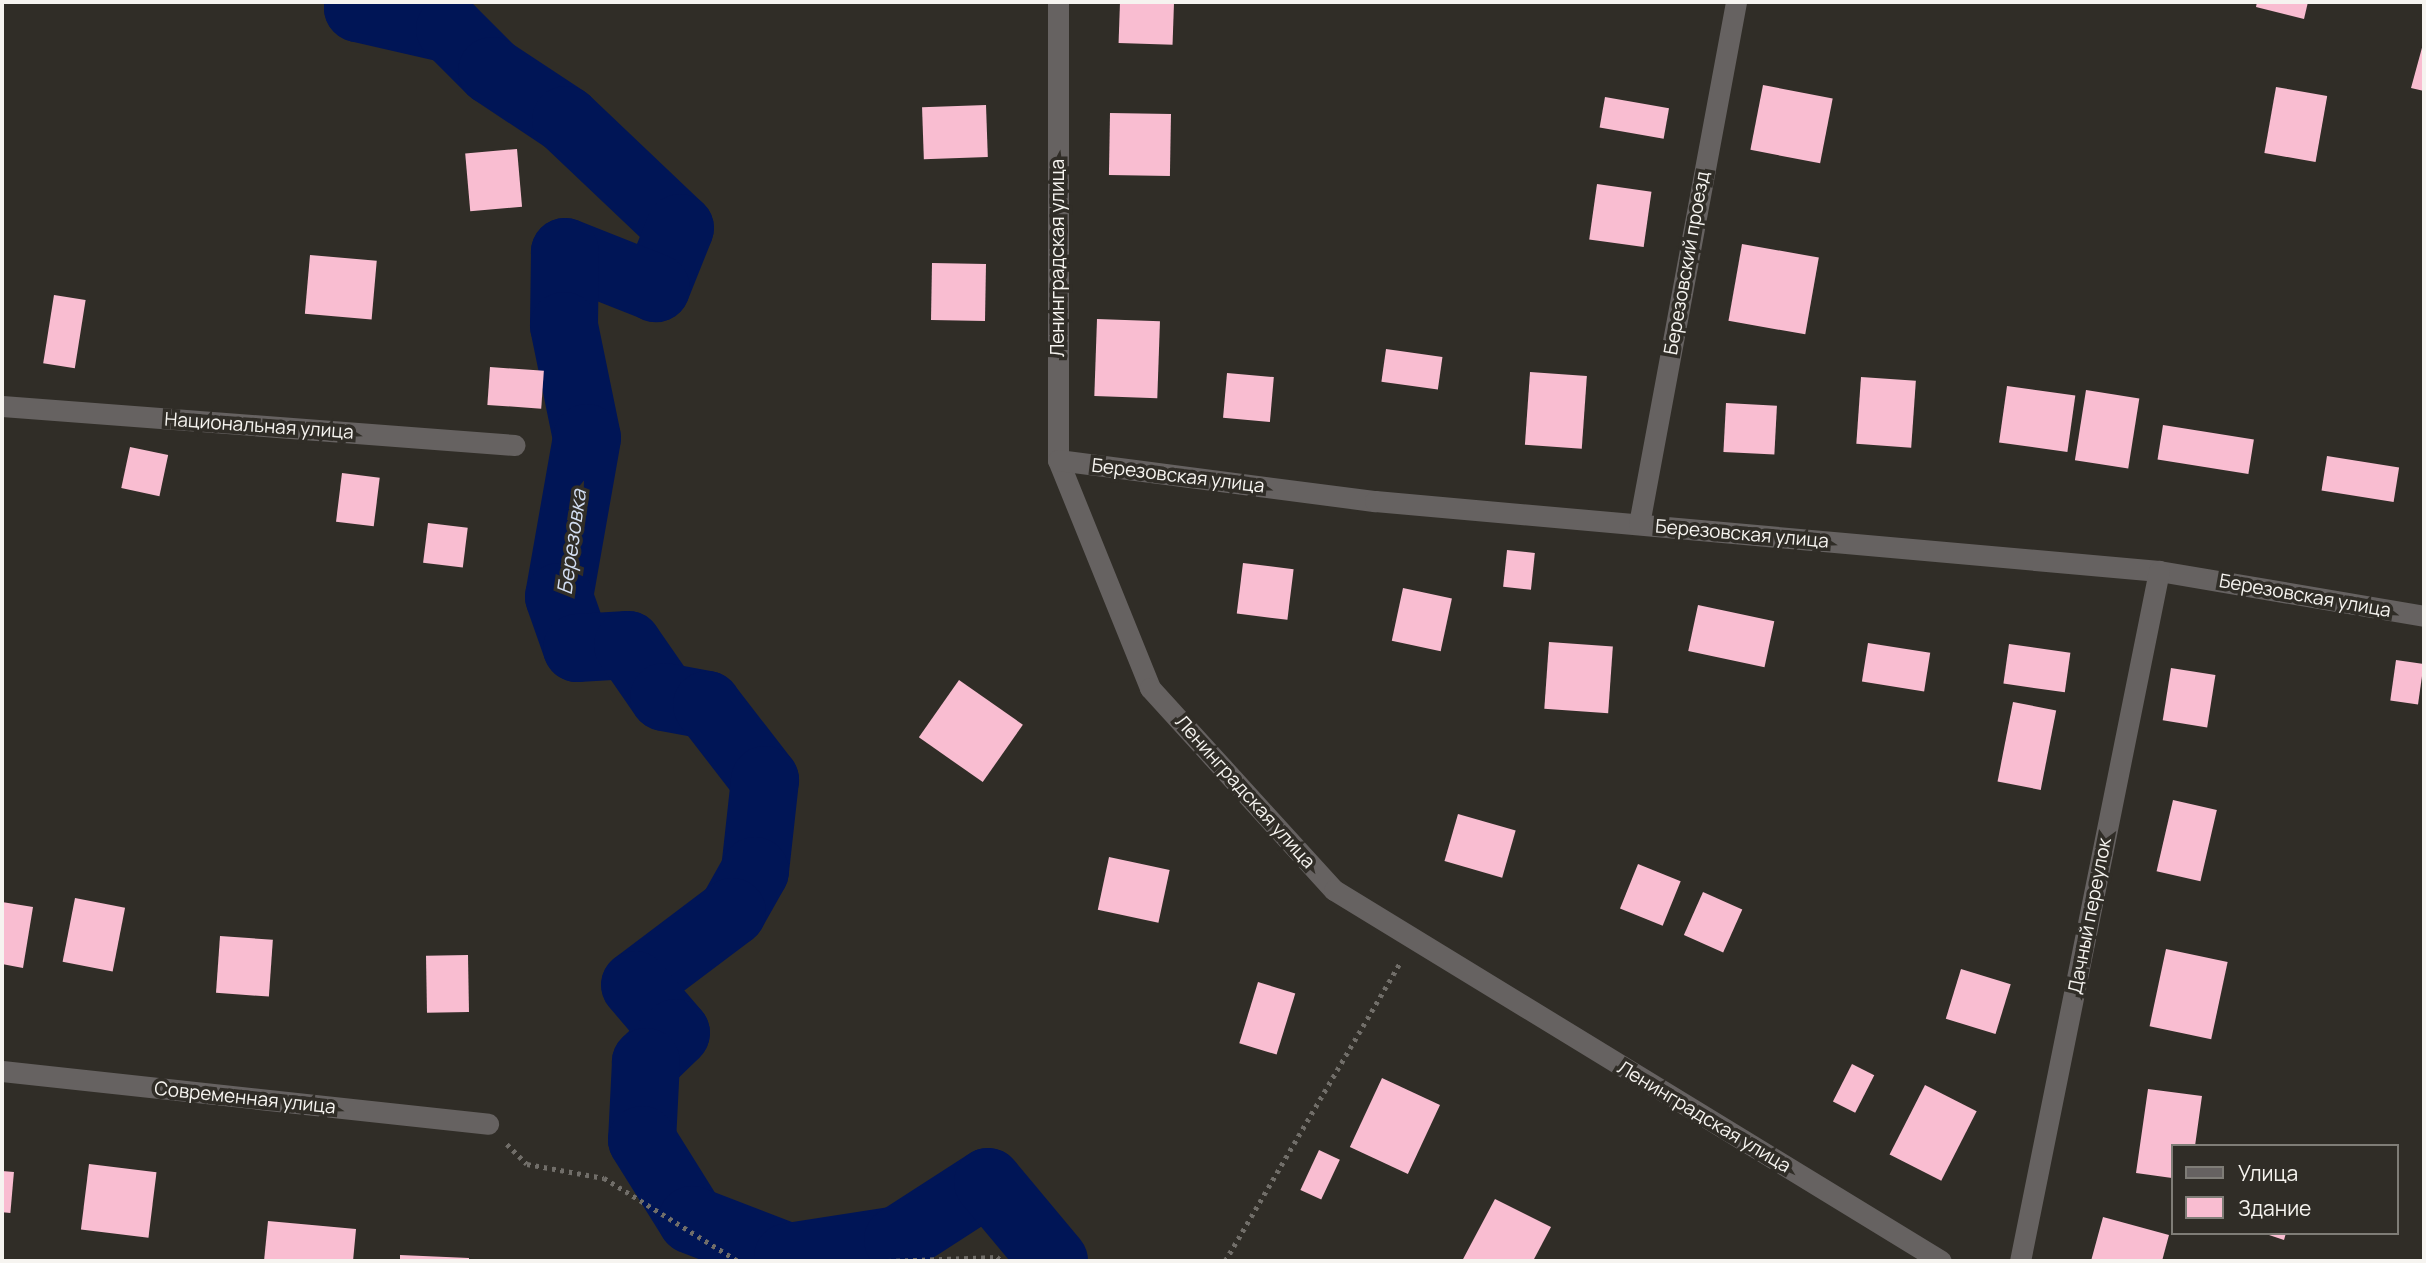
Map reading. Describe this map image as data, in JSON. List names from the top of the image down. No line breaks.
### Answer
{"streets":{"street":["Ленинградская улица","Березовский проезд","Национальная улица","Березовская улица","Дачный переулок","Современная улица"]},"crossings":[["Ленинградская улица","Березовская улица"],["Березовский проезд","Березовская улица"],["Березовская улица","Дачный переулок"]],"water":["Березовка"],"legend":["Улица","Здание"]}
